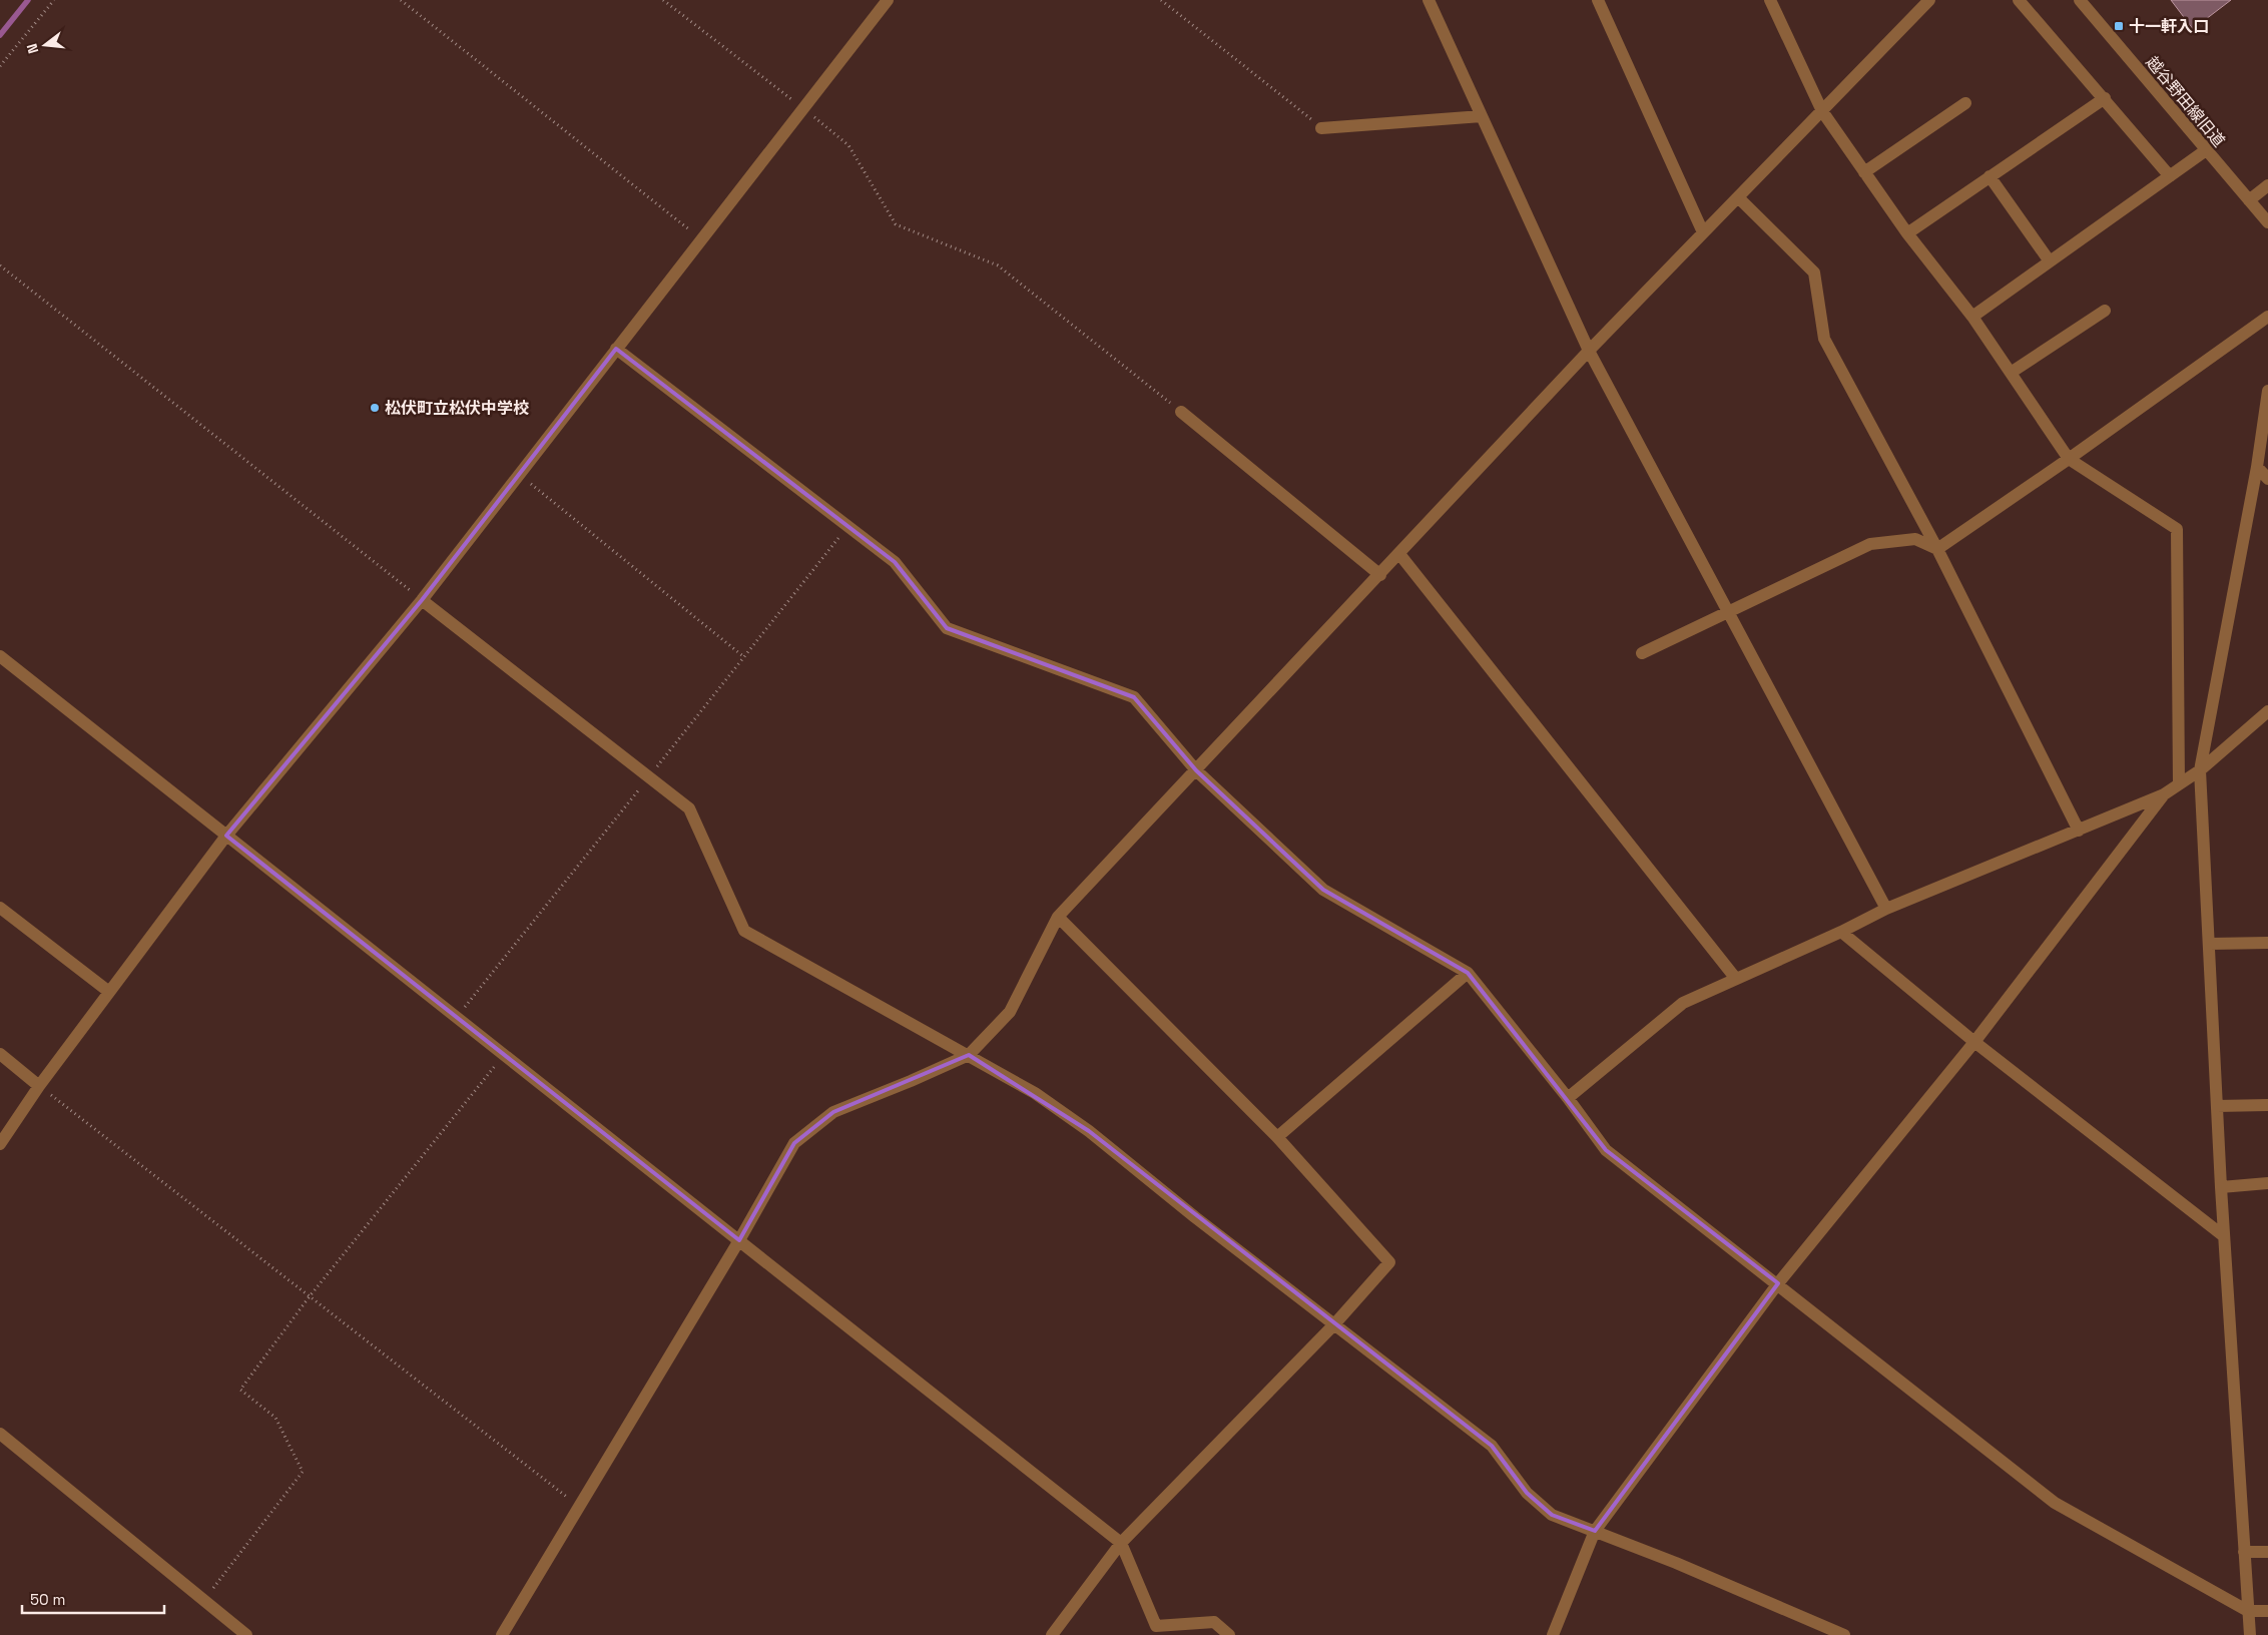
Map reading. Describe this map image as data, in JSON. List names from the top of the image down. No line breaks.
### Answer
{"streets":{"street":["越谷野田線旧道"]},"places":{"transit":["十一軒入口"],"other":["松伏町立松伏中学校"]},"scale_bar":"50 m","north":"left"}
